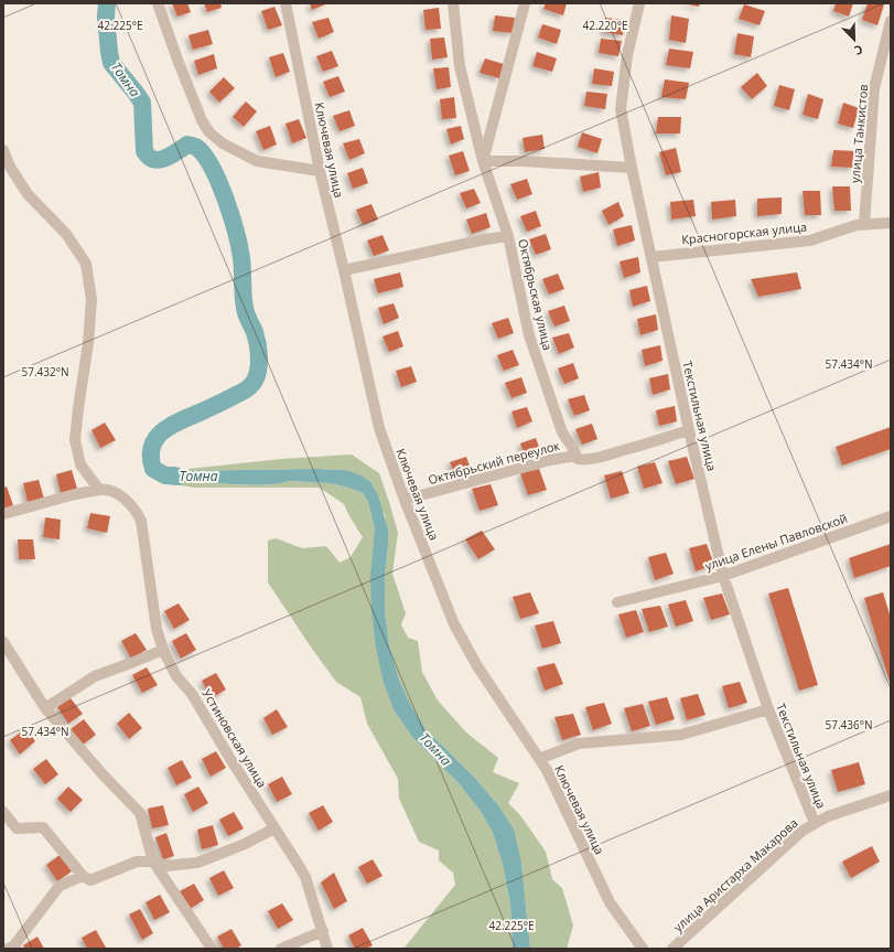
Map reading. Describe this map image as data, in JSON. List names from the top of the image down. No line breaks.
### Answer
{"streets":{"street":["улица Танкистов","Ключевая улица","Красногорская улица","Октябрьская улица","Текстильная улица","Октябрьский переулок","улица Елены Павловской","Устиновская улица","улица Аристарха Макарова"]},"crossings":[["улица Танкистов","Красногорская улица"],["Ключевая улица","Октябрьский переулок"],["Красногорская улица","Текстильная улица"],["Октябрьская улица","Октябрьский переулок"],["Текстильная улица","Октябрьский переулок"],["Текстильная улица","улица Елены Павловской"],["Текстильная улица","улица Аристарха Макарова"]],"water":["Томна"],"north":"bottom right","coordinates":["42.225°E","42.220°E","57.434°N","57.432°N","57.436°N"]}
